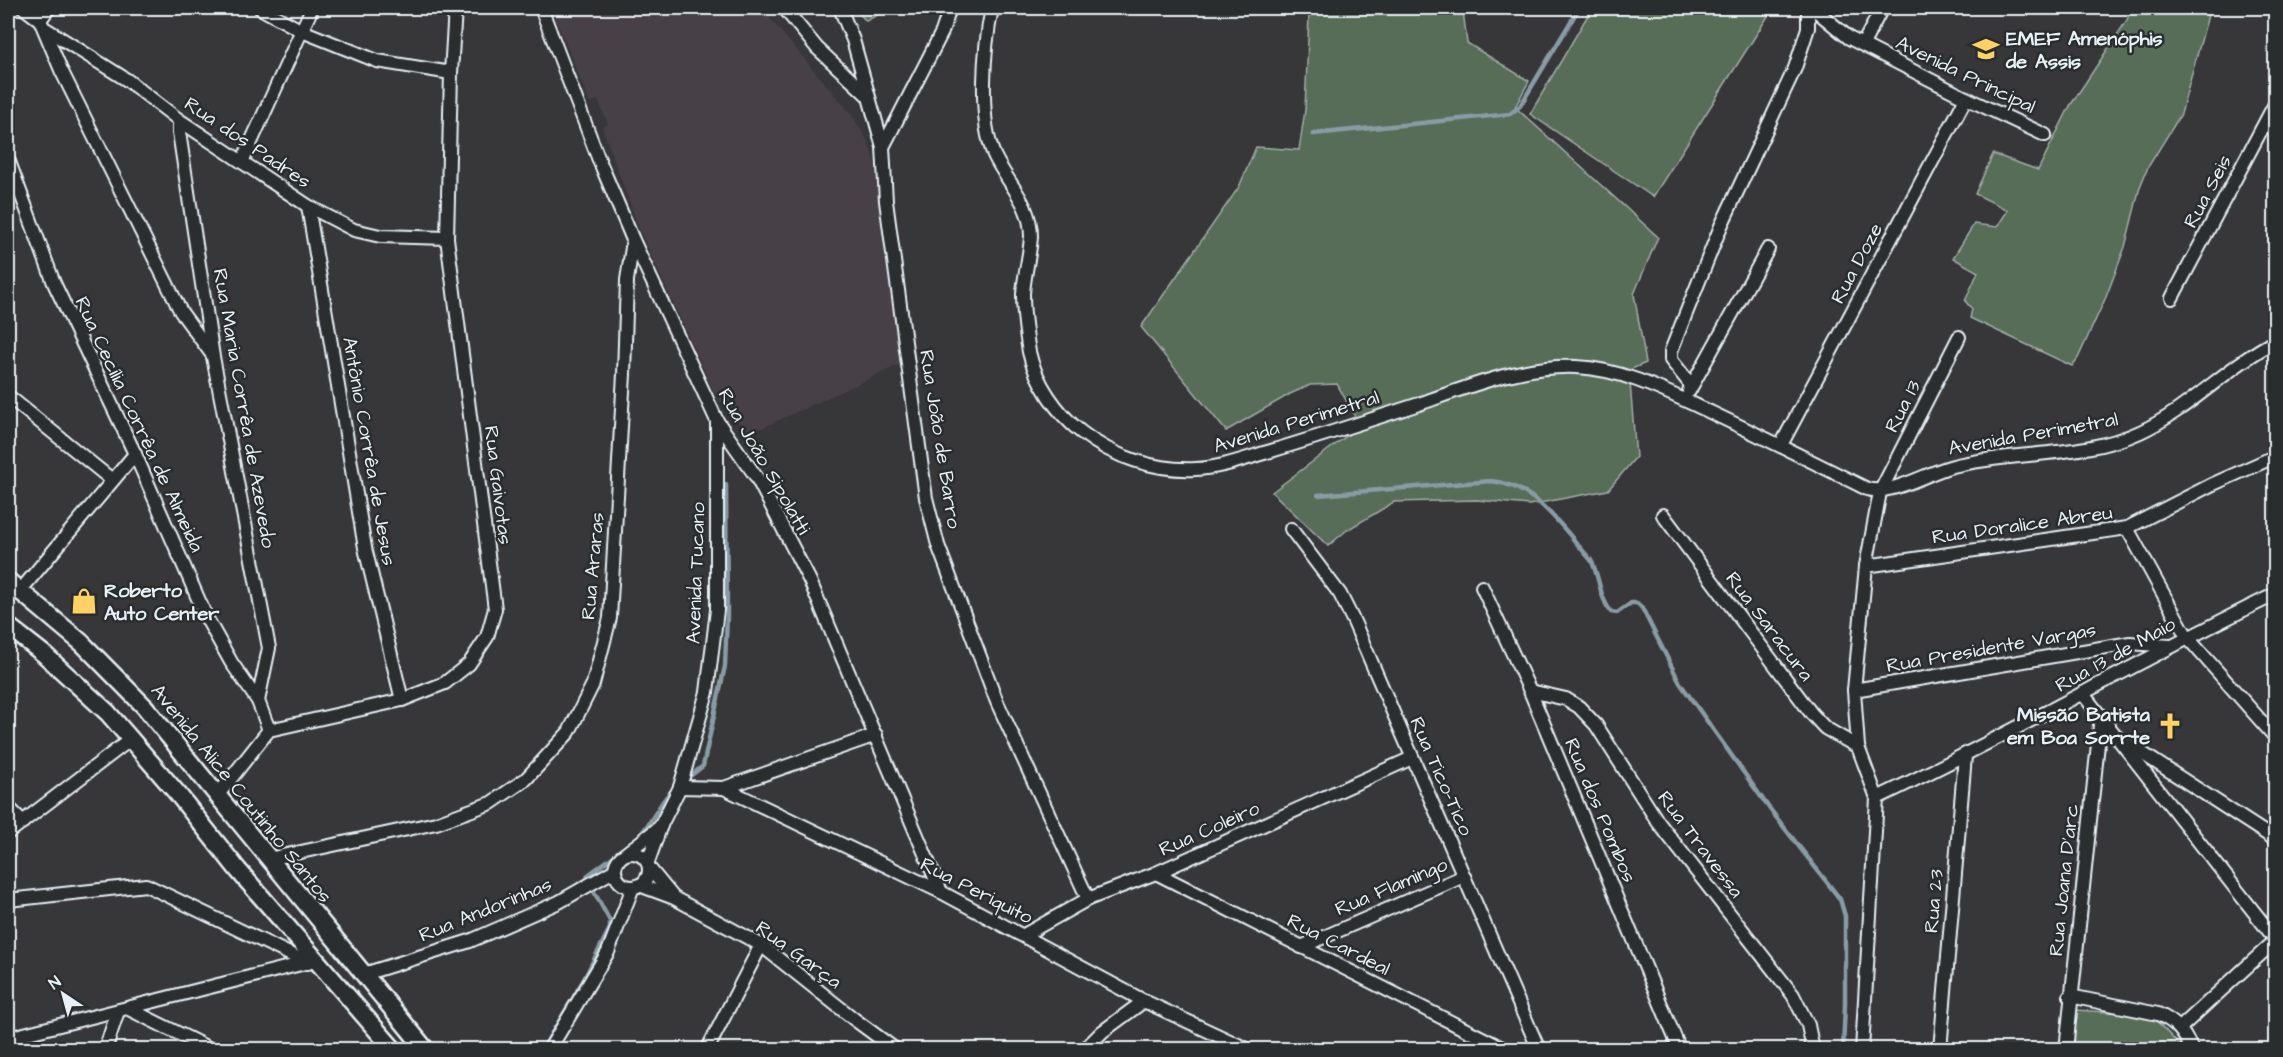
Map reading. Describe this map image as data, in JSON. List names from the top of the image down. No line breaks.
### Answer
{"streets":{"main road":["Avenida Alice Coutinho Santos"],"street":["Avenida Principal","Rua dos Padres","Rua Seis","Rua Doze","Rua 13","Rua Maria Corrêa de Azevedo","Avenida Perimetral","Rua Cecília Corrêa de Almeida","Rua João de Barro","Antônio Corrêa de Jesus","Rua João Sipolatti","Rua Gaivotas","Rua Doralice Abreu","Rua Araras","Avenida Tucano","Rua Saracura","Rua Presidente Vargas","Rua 13 de Maio","Rua Tico-Tico","Rua dos Pombos","Rua Coleiro","Rua Travessa","Rua Joana D'arc","Rua Flamingo","Rua Periquito","Rua 23","Rua Andorinhas","Rua Cardeal","Rua Garça"]},"crossings":[["Avenida Principal","Rua Doze"],["Rua dos Padres","Rua Maria Corrêa de Azevedo"],["Rua dos Padres","Antônio Corrêa de Jesus"],["Rua dos Padres","Rua Gaivotas"],["Rua Doze","Avenida Perimetral"],["Rua 13","Avenida Perimetral"],["Rua 13","Rua Doralice Abreu"],["Rua 13","Rua Saracura"],["Rua 13","Rua Presidente Vargas"],["Rua 13","Rua 13 de Maio"],["Rua Maria Corrêa de Azevedo","Rua Cecília Corrêa de Almeida"],["Rua Cecília Corrêa de Almeida","Rua Gaivotas"],["Rua João de Barro","Rua Coleiro"],["Antônio Corrêa de Jesus","Rua Gaivotas"],["Rua João Sipolatti","Rua Araras"],["Rua João Sipolatti","Avenida Tucano"],["Rua João Sipolatti","Rua Periquito"],["Rua Araras","Avenida Alice Coutinho Santos"],["Avenida Tucano","Rua Periquito"],["Avenida Tucano","Rua Andorinhas"],["Avenida Tucano","Rua Garça"],["Rua Presidente Vargas","Rua 13 de Maio"],["Rua 13 de Maio","Rua 23"],["Rua Tico-Tico","Rua Coleiro"],["Rua Tico-Tico","Rua Flamingo"],["Avenida Alice Coutinho Santos","Rua Andorinhas"],["Rua dos Pombos","Rua Travessa"],["Rua Coleiro","Rua Periquito"],["Rua Coleiro","Rua Cardeal"],["Rua Flamingo","Rua Cardeal"],["Rua Andorinhas","Rua Garça"]],"places":{"school or university":["EMEF Amenóphis de Assis"],"shop":["Roberto Auto Center"],"church":["Missão Batista em Boa Sorrte"]},"north":"top left"}
